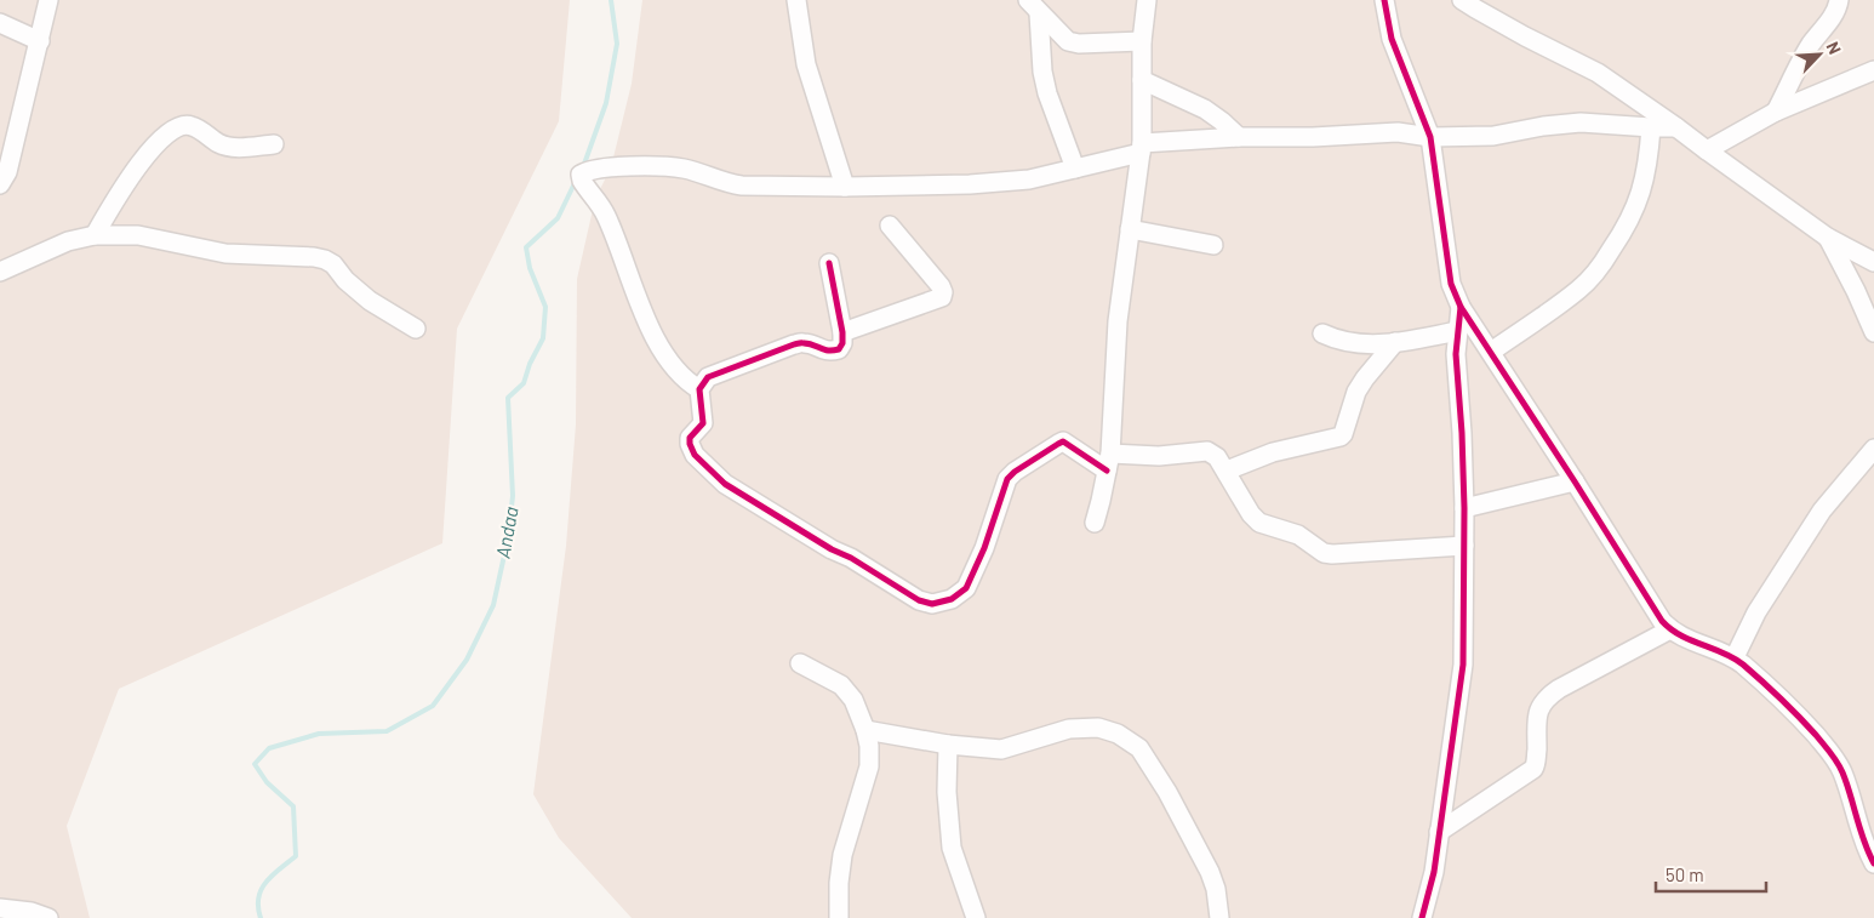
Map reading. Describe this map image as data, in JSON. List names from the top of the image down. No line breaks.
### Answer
{"water":["Andaa"],"scale_bar":"50 m","north":"top right"}
